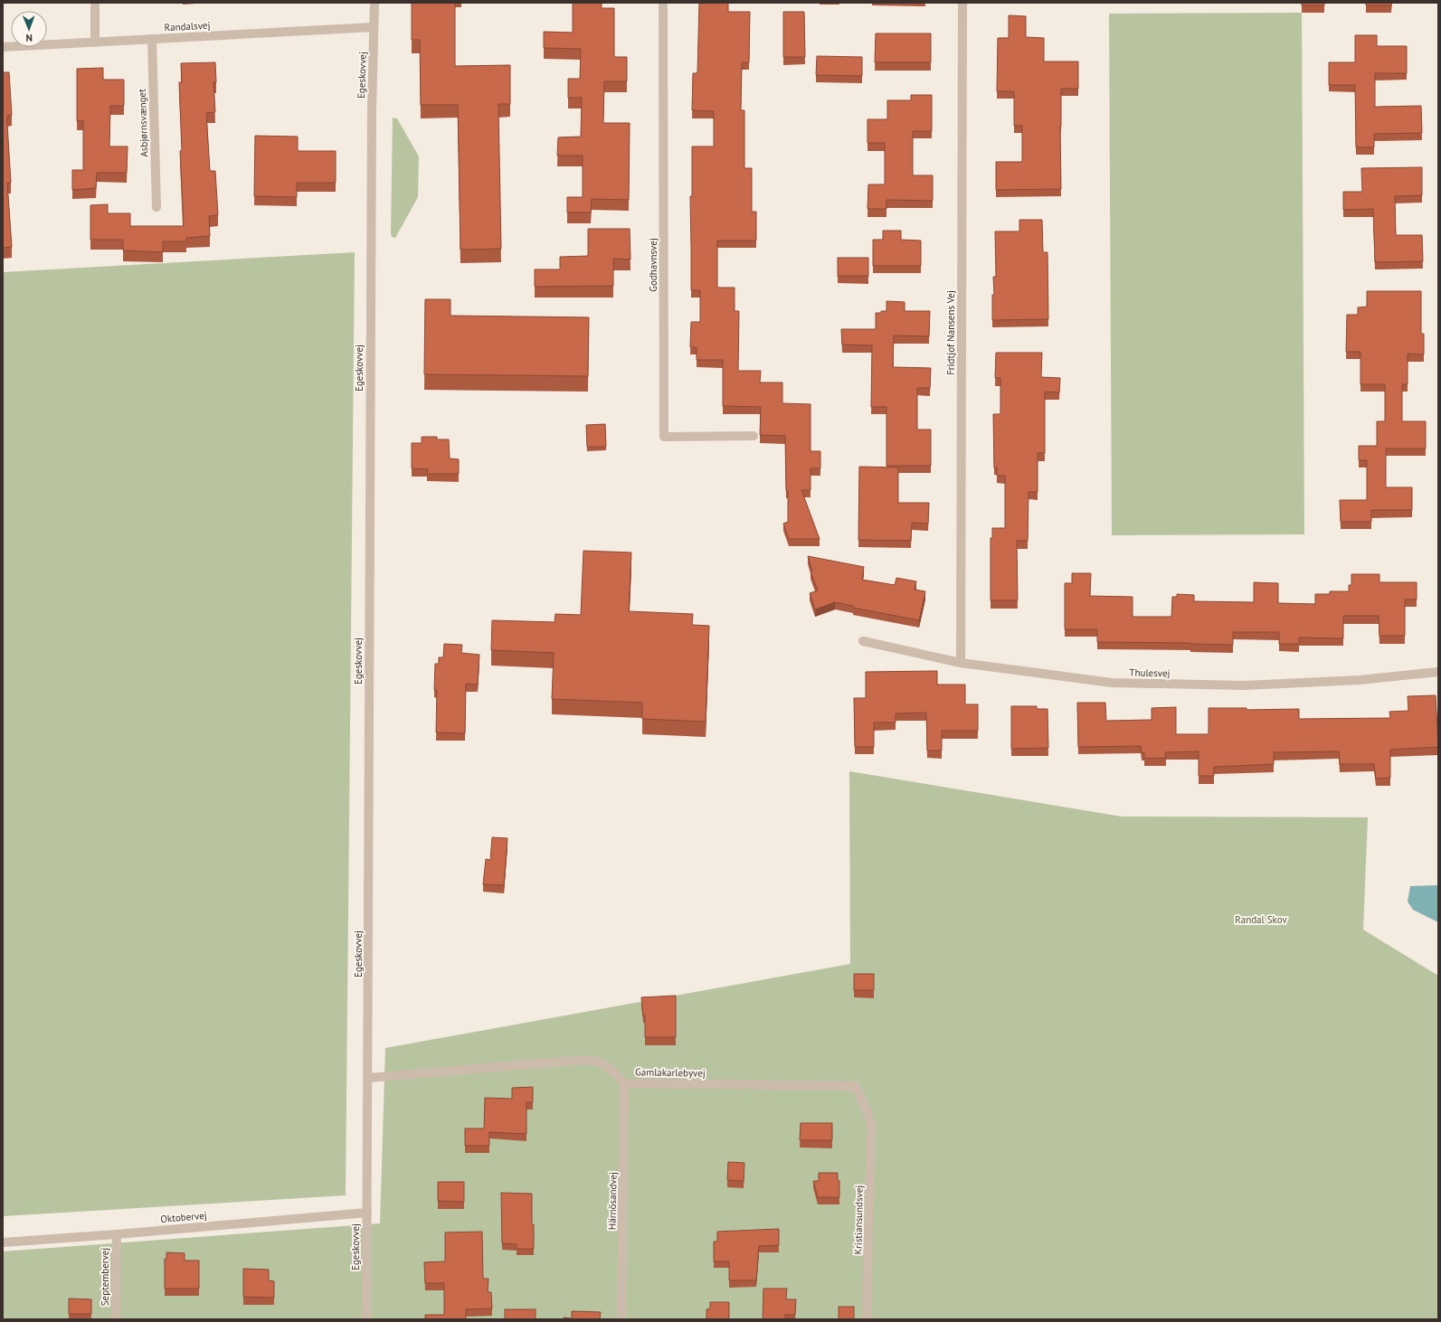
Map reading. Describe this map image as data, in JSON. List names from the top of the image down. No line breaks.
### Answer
{"streets":{"street":["Randalsvej","Egeskovvej","Asbjørnsvænget","Godhavnsvej","Fridtjof Nansens Vej","Thulesvej","Gamlakarlebyvej","Härnösandvej","Oktobervej","Kristiansundsvej","Septembervej"]},"crossings":[["Randalsvej","Egeskovvej"],["Randalsvej","Asbjørnsvænget"],["Egeskovvej","Gamlakarlebyvej"],["Egeskovvej","Oktobervej"],["Fridtjof Nansens Vej","Thulesvej"],["Gamlakarlebyvej","Härnösandvej"],["Gamlakarlebyvej","Kristiansundsvej"],["Oktobervej","Septembervej"]],"parks":["Randal Skov"],"north":"bottom"}
